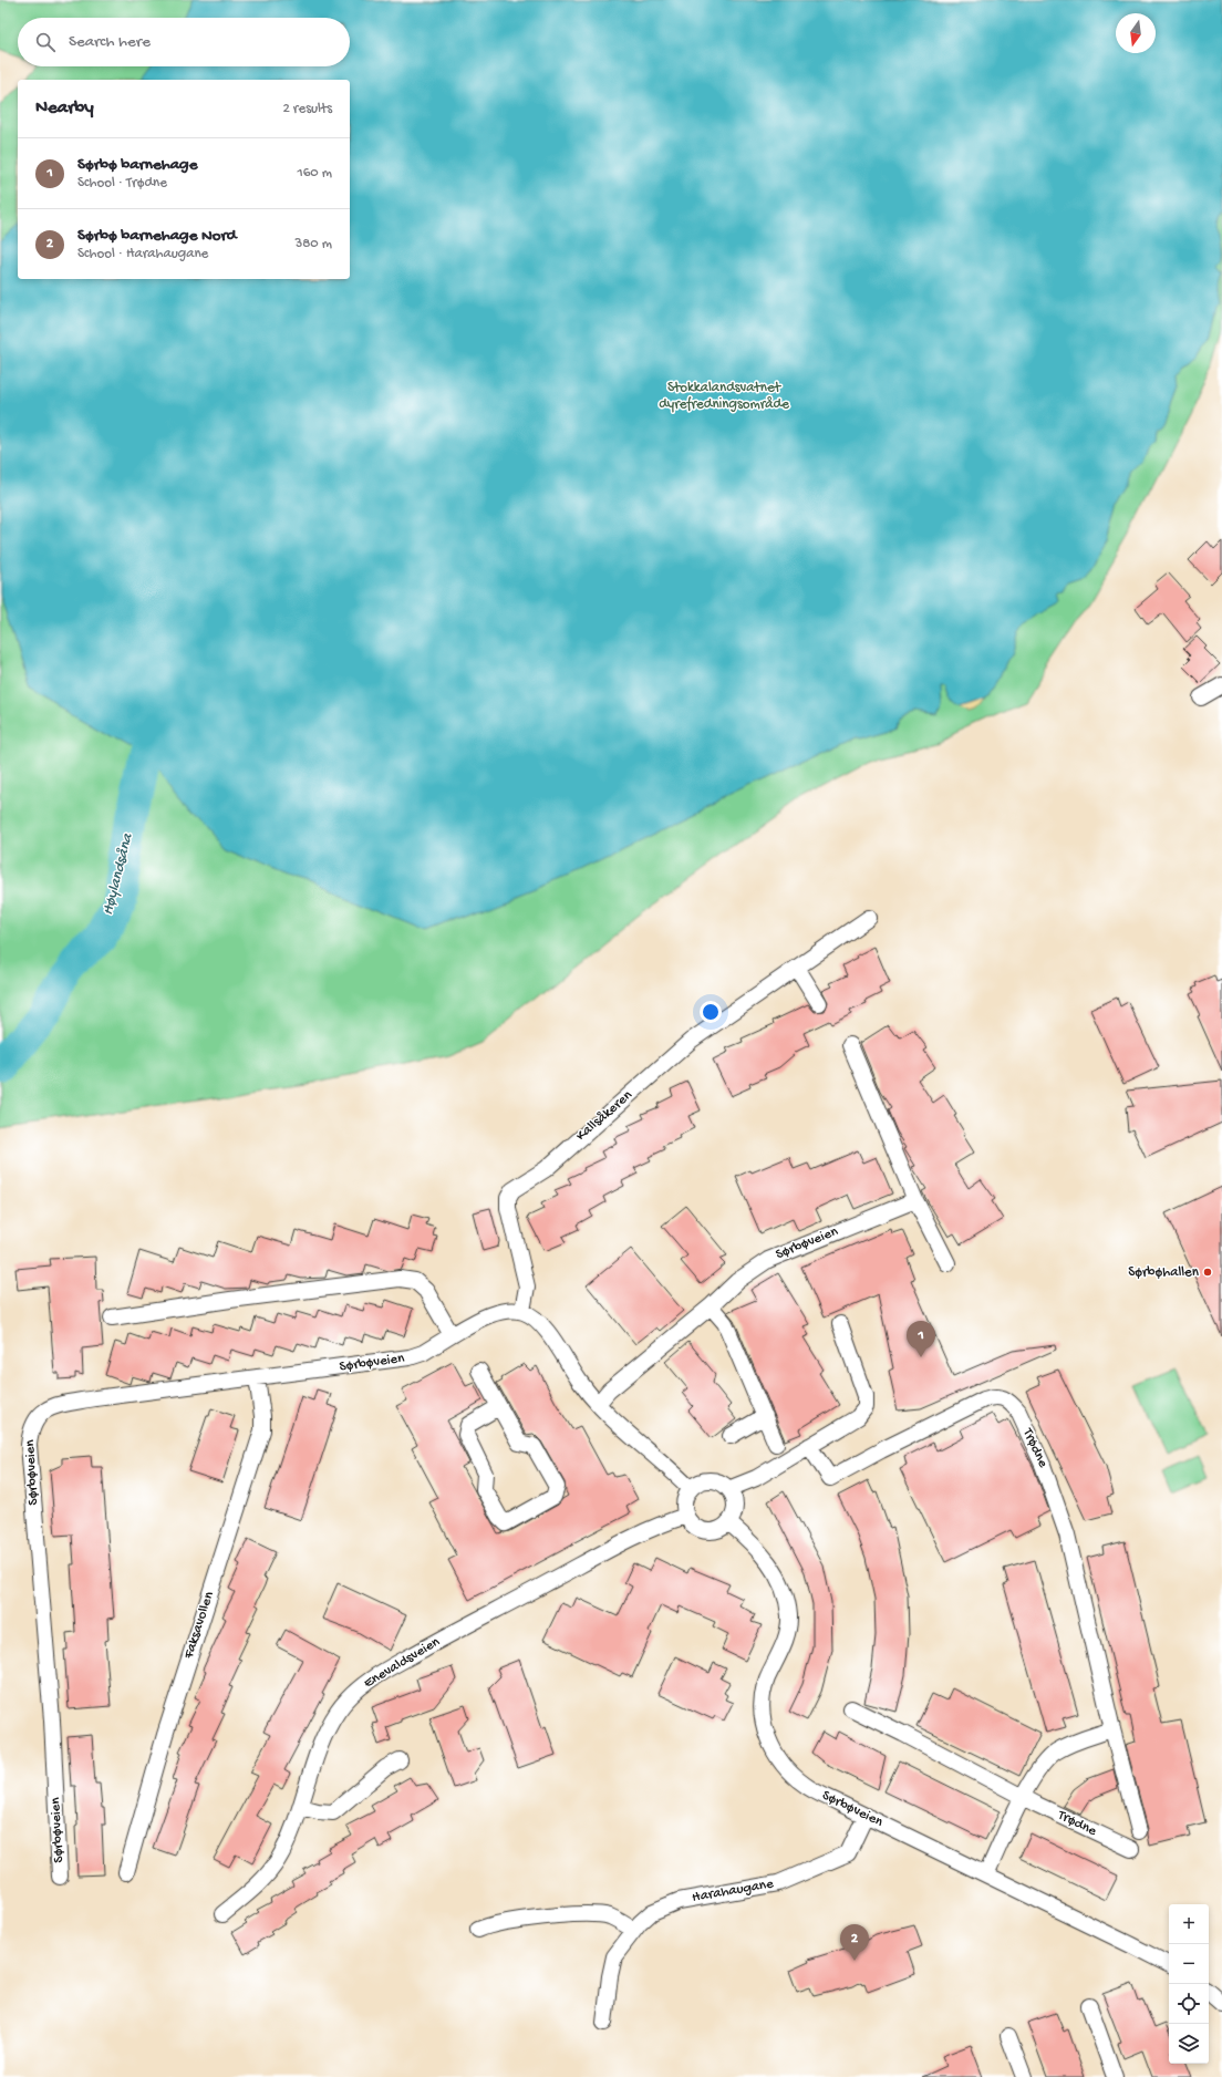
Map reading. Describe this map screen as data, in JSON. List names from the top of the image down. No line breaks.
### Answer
{"streets":{"street":["Kallsåkeren","Sørbøveien","Trødne","Faksavollen","Enevaldsveien","Harahaugane"]},"crossings":[["Kallsåkeren","Sørbøveien"],["Sørbøveien","Faksavollen"],["Sørbøveien","Enevaldsveien"],["Sørbøveien","Harahaugane"]],"water":["Høylandsåna"],"parks":["Stokkalandsvatnet dyrefredningsområde"],"places":["Sørbøhallen"],"north":"bottom","page":{"search":"Search here","heading":["Nearby","2 results"],"list":[{"mark":"1","name":"Sørbø barnehage","note":"School · Trødne","value":"160 m"},{"mark":"2","name":"Sørbø barnehage Nord","note":"School · Harahaugane","value":"380 m"}],"pins":["1","2"],"map_buttons":["+","−"]}}
